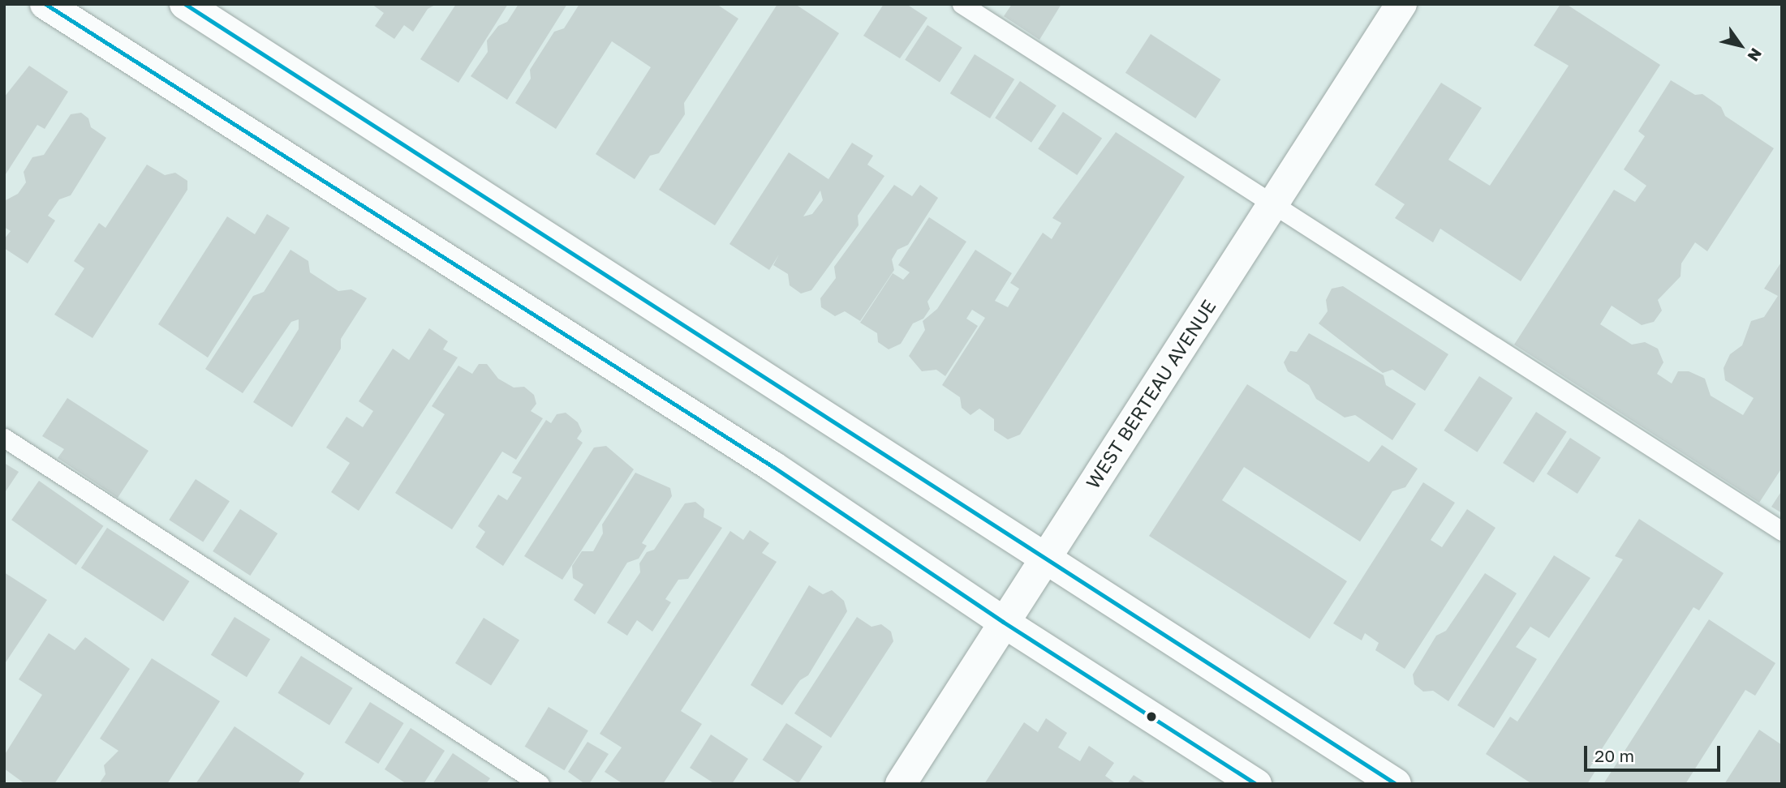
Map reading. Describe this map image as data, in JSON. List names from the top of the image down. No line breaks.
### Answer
{"streets":{"main road":["WEST BERTEAU AVENUE"]},"scale_bar":"20 m","north":"bottom right"}
